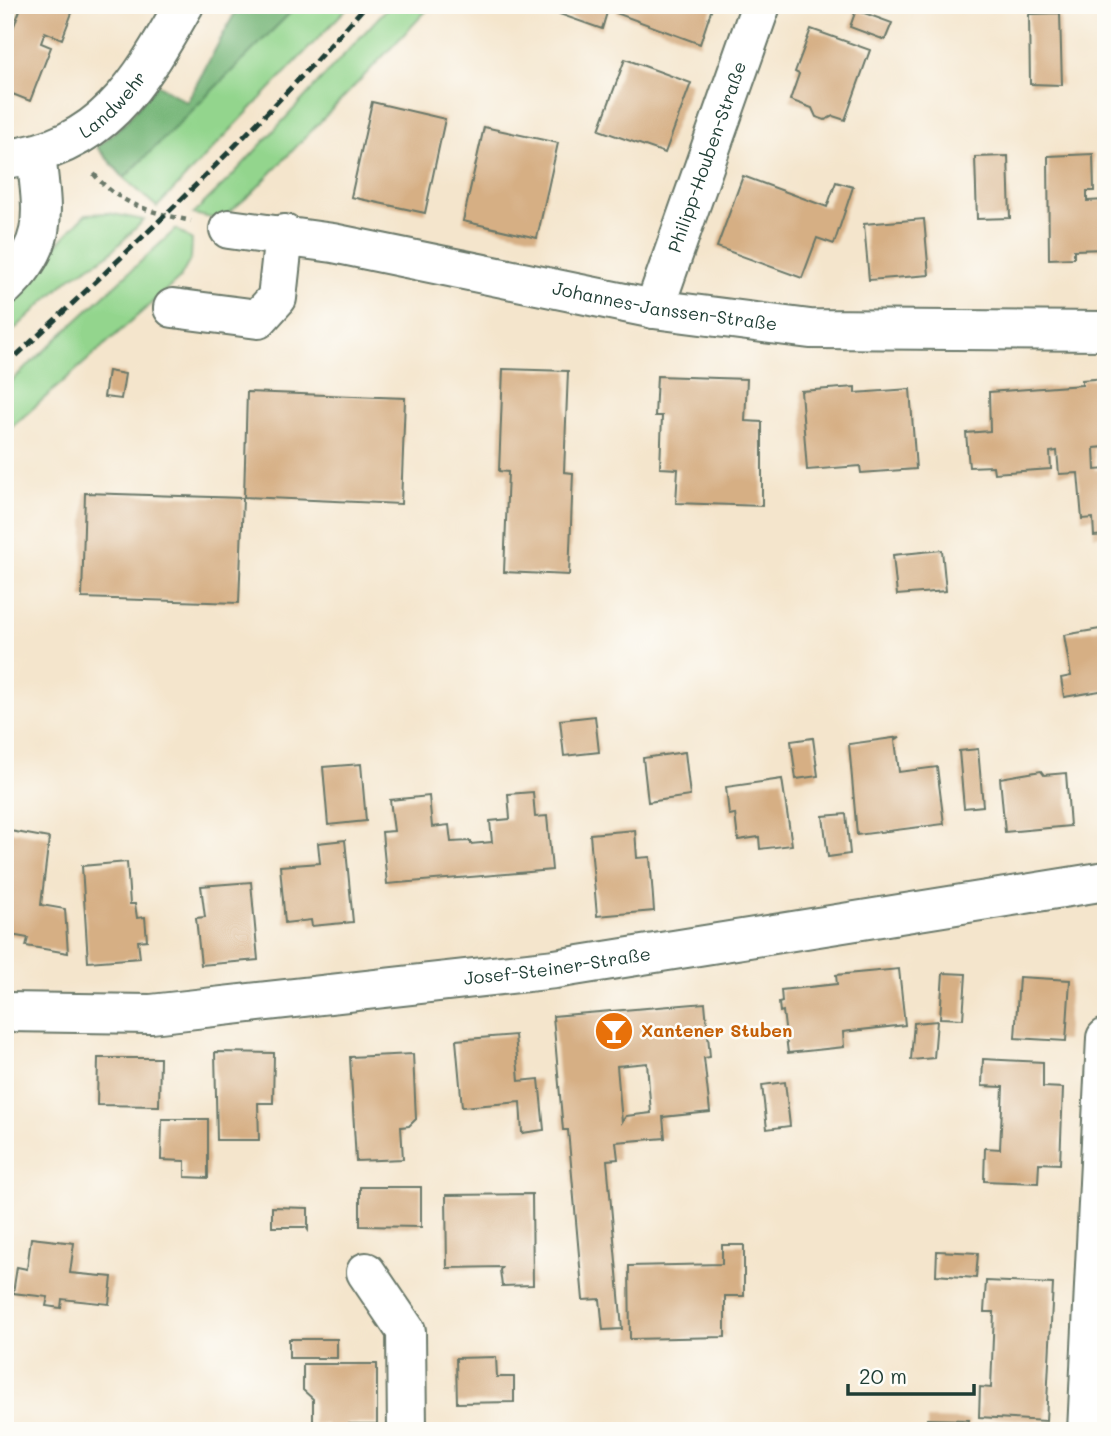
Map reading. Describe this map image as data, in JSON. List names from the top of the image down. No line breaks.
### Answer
{"streets":{"street":["Landwehr","Philipp-Houben-Straße","Johannes-Janssen-Straße","Josef-Steiner-Straße"]},"crossings":[["Philipp-Houben-Straße","Johannes-Janssen-Straße"]],"places":{"bar":["Xantener Stuben"]},"scale_bar":"20 m"}
